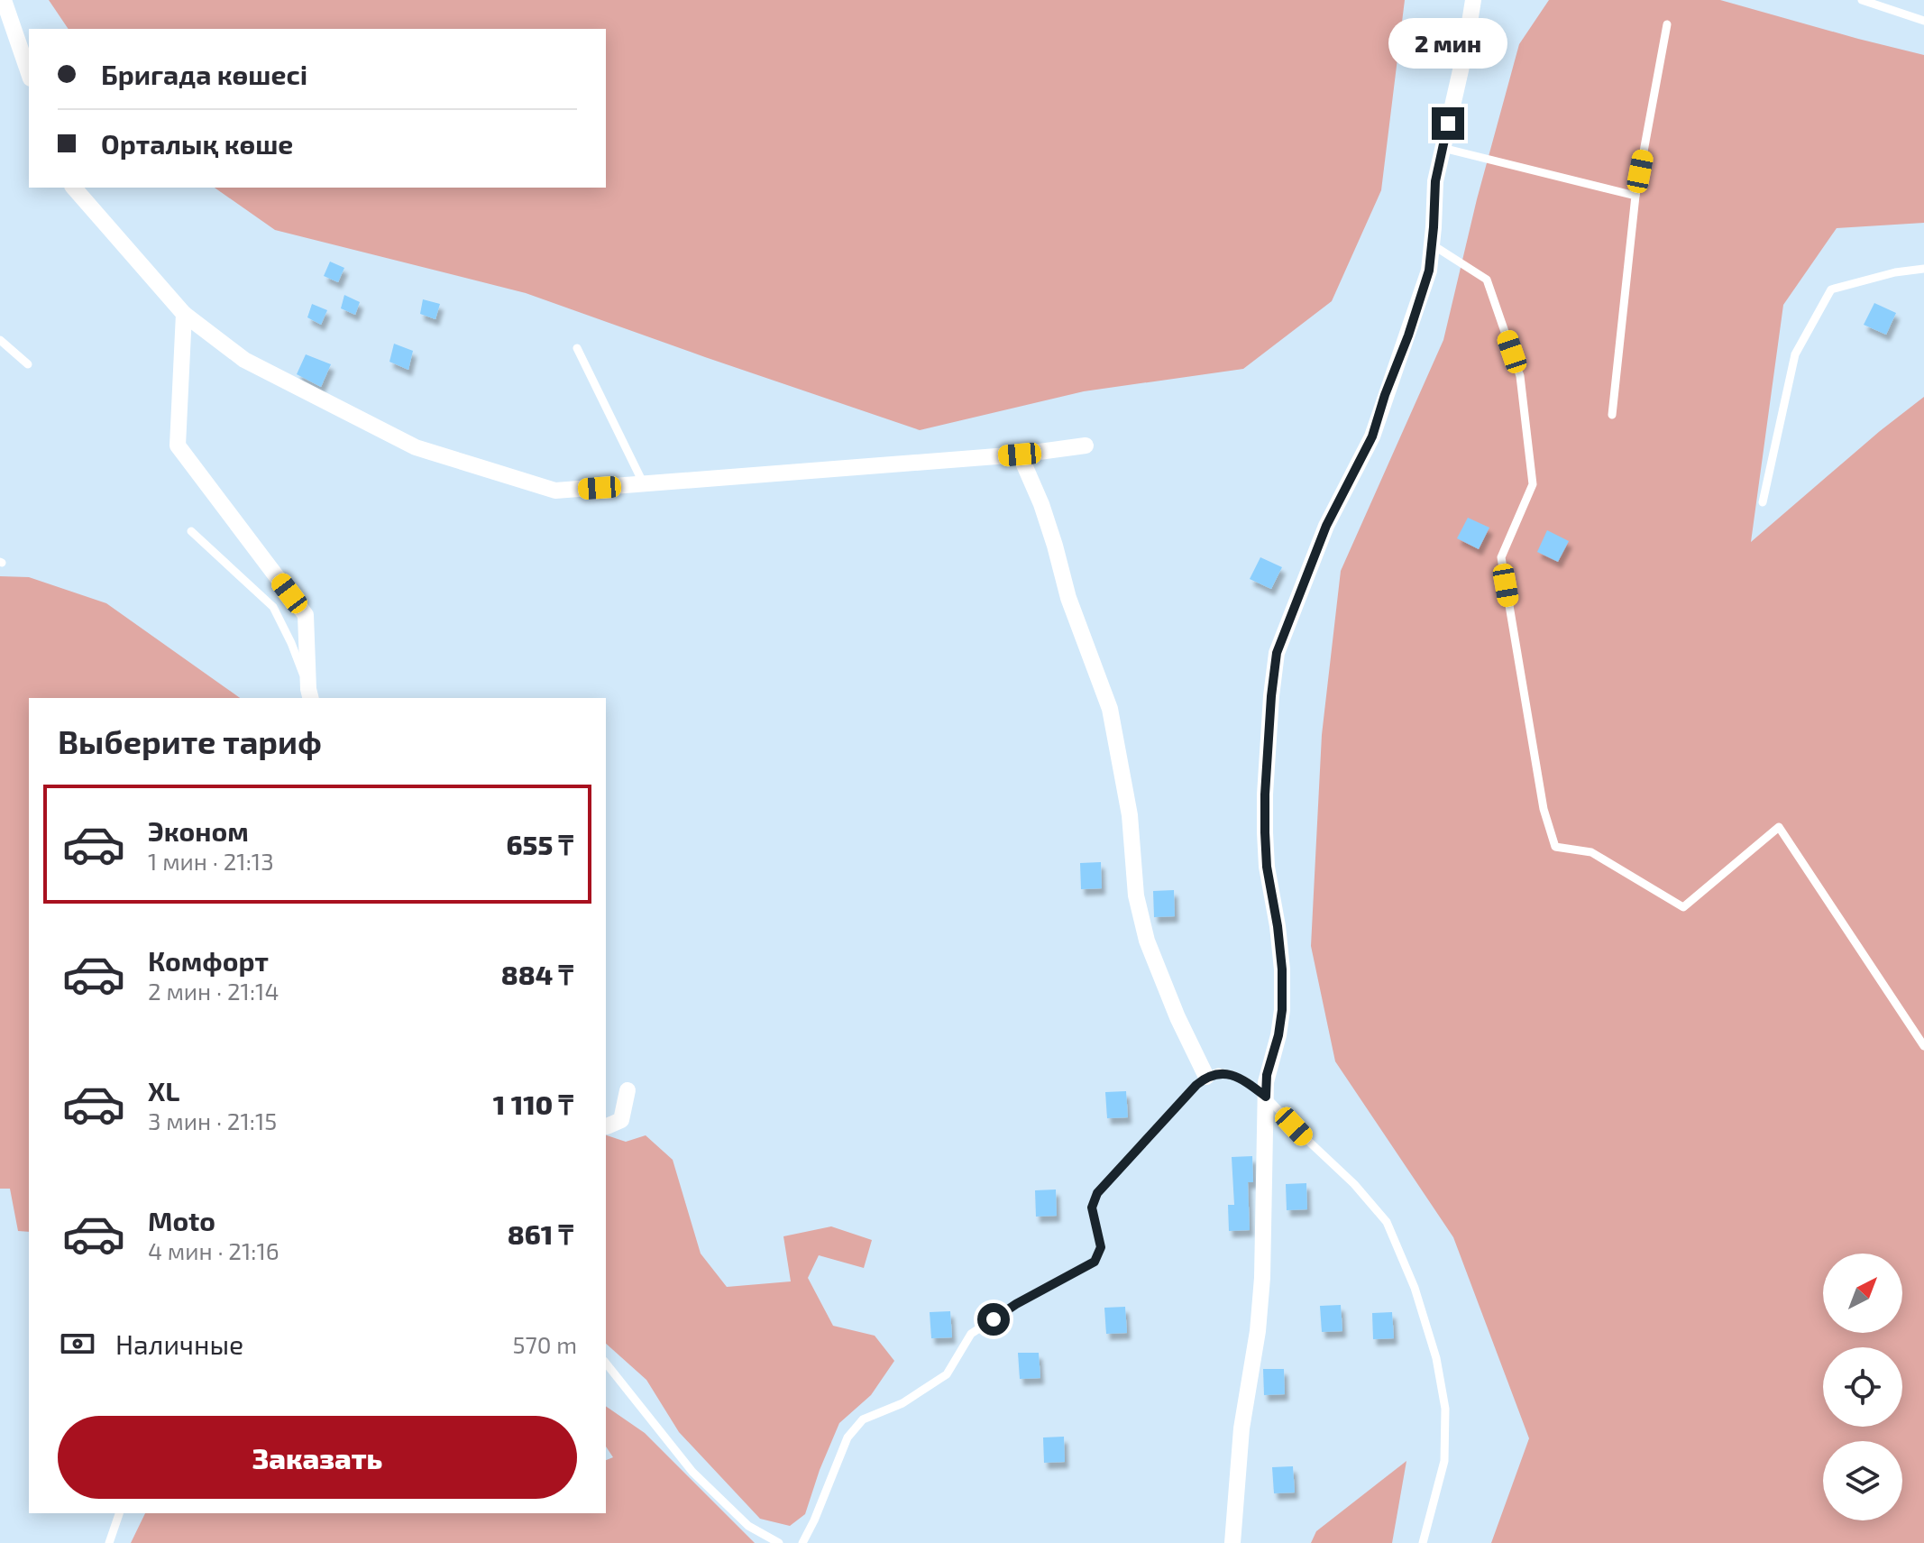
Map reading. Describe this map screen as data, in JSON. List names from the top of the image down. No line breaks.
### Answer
{"north":"top right","page":{"bubble":"2 мин","banner":["Бригада көшесі","Орталық көше"],"heading":"Выберите тариф","list":[{"name":"Эконом","note":"1 мин · 21:13","value":"655 ₸"},{"name":"Комфорт","note":"2 мин · 21:14","value":"884 ₸"},{"name":"XL","note":"3 мин · 21:15","value":"1 110 ₸"},{"name":"Moto","note":"4 мин · 21:16","value":"861 ₸"}],"pay":["Наличные","570 m"],"buttons":"Заказать"}}
